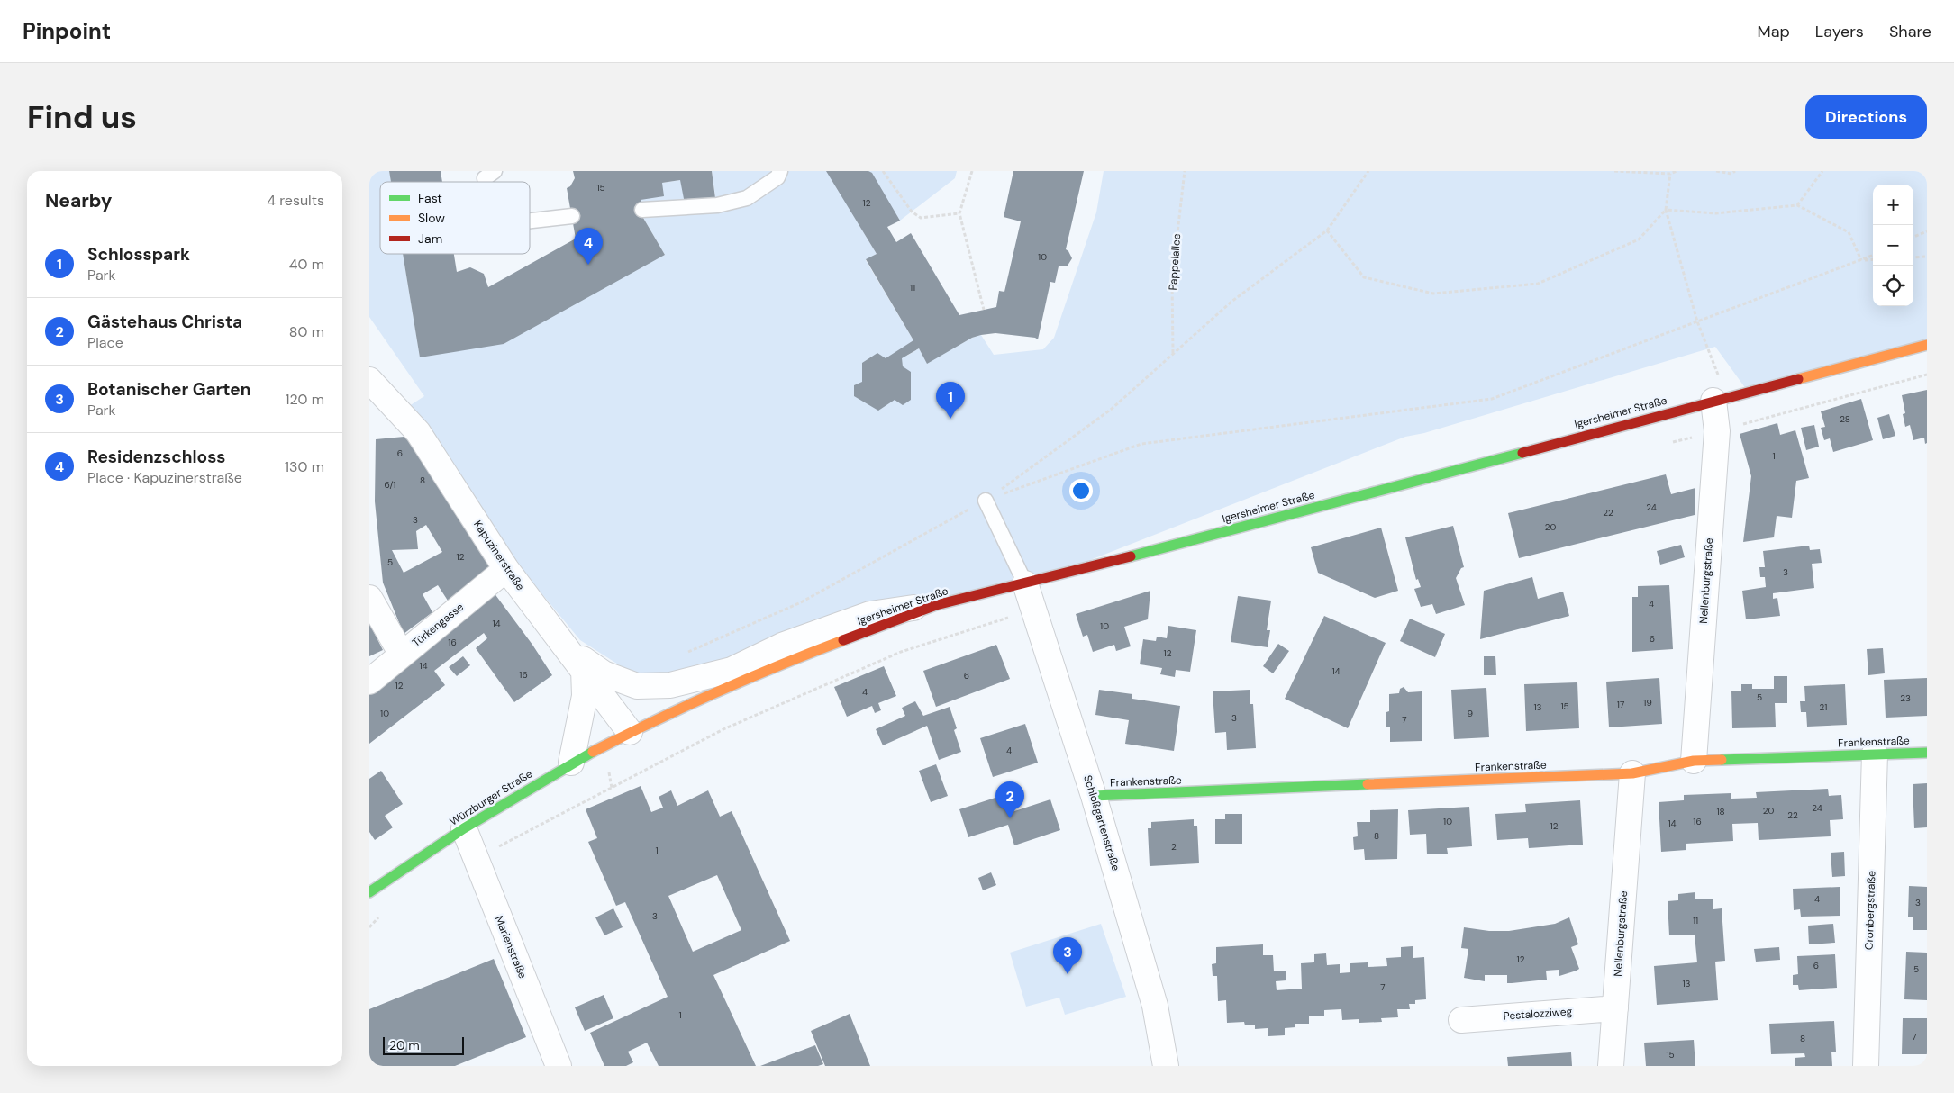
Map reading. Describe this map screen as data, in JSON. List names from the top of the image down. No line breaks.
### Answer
{"streets":{"street":["Igersheimer Straße","Kapuzinerstraße","Nellenburgstraße","Türkengasse","Frankenstraße","Würzburger Straße","Schloßgartenstraße","Cronbergstraße","Marienstraße","Pestalozziweg"],"path":["Pappelallee"]},"crossings":[["Igersheimer Straße","Kapuzinerstraße"],["Igersheimer Straße","Nellenburgstraße"],["Igersheimer Straße","Würzburger Straße"],["Igersheimer Straße","Schloßgartenstraße"],["Kapuzinerstraße","Türkengasse"],["Kapuzinerstraße","Würzburger Straße"],["Nellenburgstraße","Frankenstraße"],["Nellenburgstraße","Pestalozziweg"],["Frankenstraße","Schloßgartenstraße"],["Frankenstraße","Cronbergstraße"],["Würzburger Straße","Marienstraße"]],"house_numbers":["15","12","10","11","28","6","1","8","6/1","24","22","3","20","12","5","3","4","14","10","6","16","12","14","14","16","6","12","4","5","23","19","17","15","13","21","10","9","3","7","4","24","20","18","22","10","16","14","12","8","2","1","4","3","3","11","12","6","5","13","7","1","7","8","15"],"legend":["Fast","Slow","Jam"],"scale_bar":"20 m","page":{"header":"Pinpoint","nav":["Map","Layers","Share"],"buttons":"Directions","title":"Find us","heading":["Nearby","4 results"],"map_buttons":["+","−"],"pins":["4","1","2","3"],"list":[{"mark":"1","name":"Schlosspark","note":"Park","value":"40 m"},{"mark":"2","name":"Gästehaus Christa","note":"Place","value":"80 m"},{"mark":"3","name":"Botanischer Garten","note":"Park","value":"120 m"},{"mark":"4","name":"Residenzschloss","note":"Place · Kapuzinerstraße","value":"130 m"}],"scale":"20 m"}}
